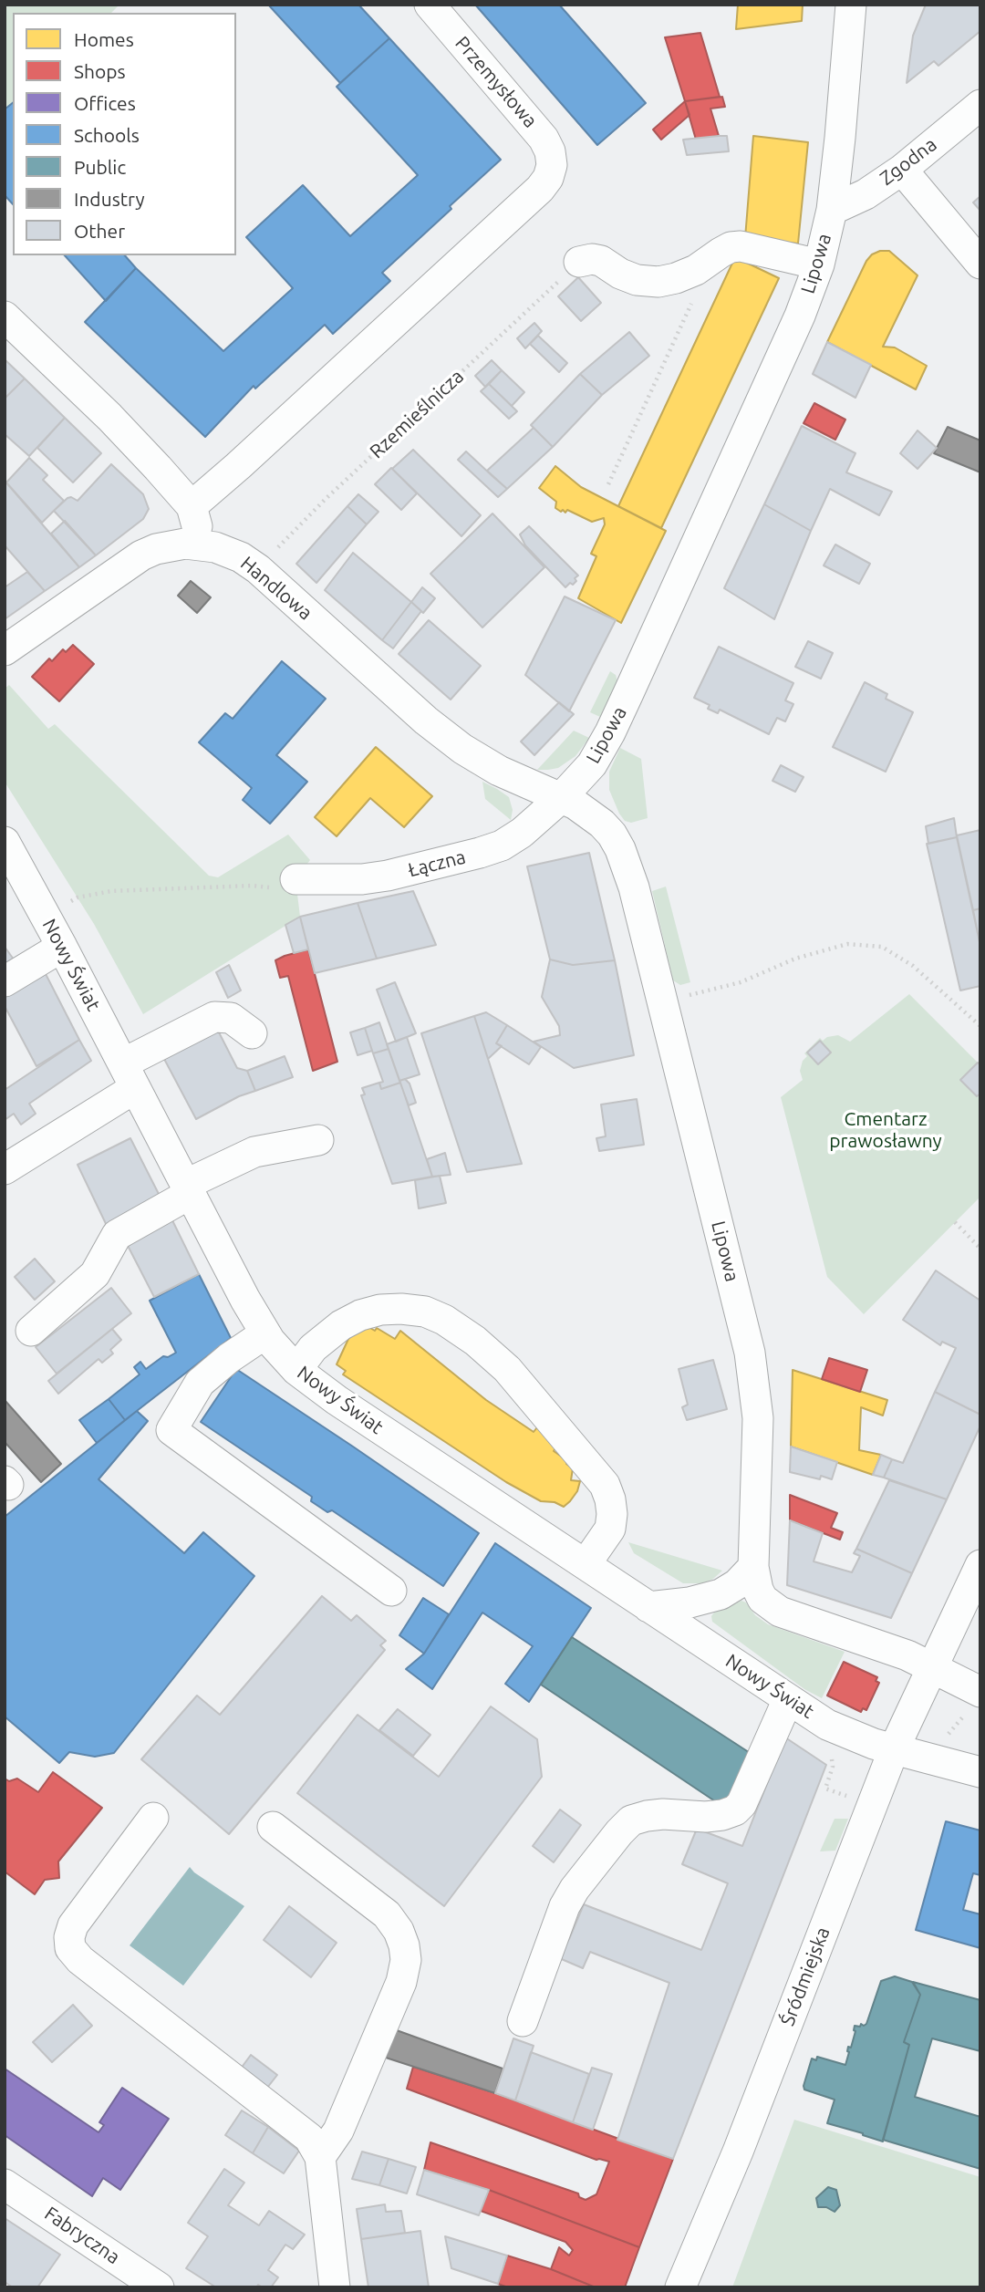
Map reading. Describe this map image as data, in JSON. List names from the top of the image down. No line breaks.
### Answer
{"streets":{"street":["Przemysłowa","Zgodna","Lipowa","Handlowa","Łączna","Nowy Świat","Śródmiejska","Fabryczna"],"path":["Rzemieślnicza"]},"crossings":[["Zgodna","Lipowa"],["Lipowa","Handlowa"],["Lipowa","Łączna"],["Rzemieślnicza","Handlowa"],["Handlowa","Łączna"],["Nowy Świat","Śródmiejska"]],"parks":["Cmentarz prawosławny"],"legend":["Homes","Shops","Offices","Schools","Public","Industry","Other"]}
